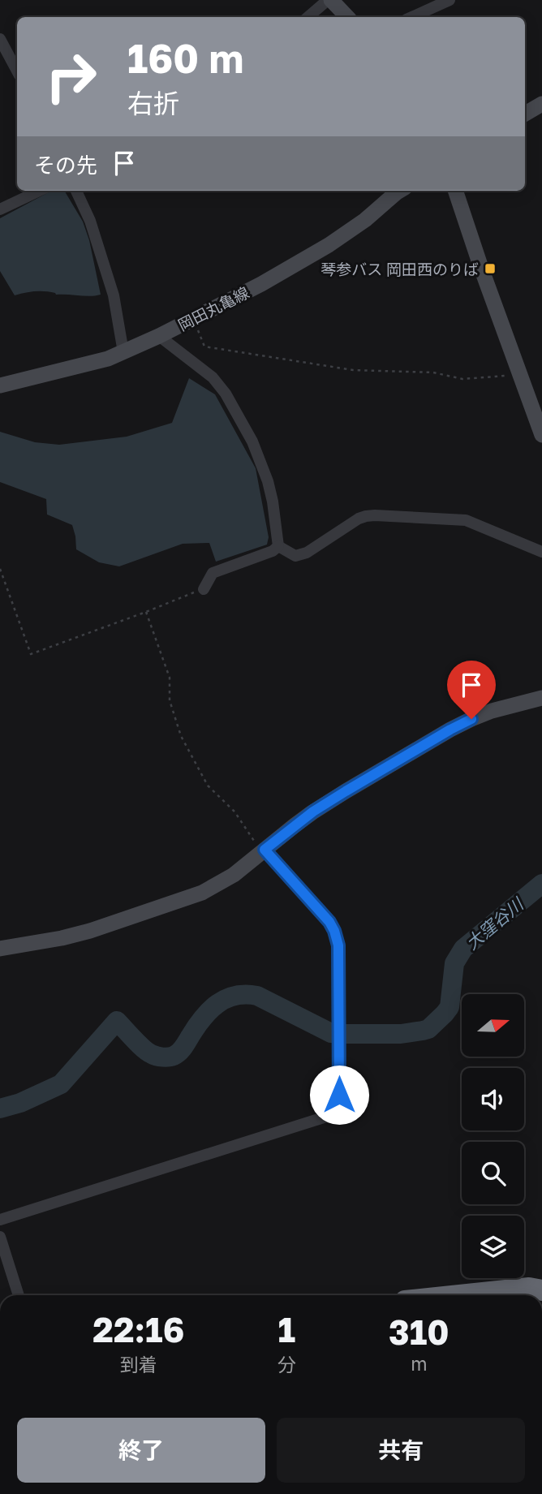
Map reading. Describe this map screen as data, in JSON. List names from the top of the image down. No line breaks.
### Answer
{"streets":{"street":["岡田丸亀線"]},"water":["大窪谷川"],"places":{"transit":["琴参バス 岡田西のりば"]},"north":"right","page":{"turn":["160 m","右折"],"then":"その先","eta":["22:16","到着","1","分","310","m"],"buttons":["終了","共有"]}}
